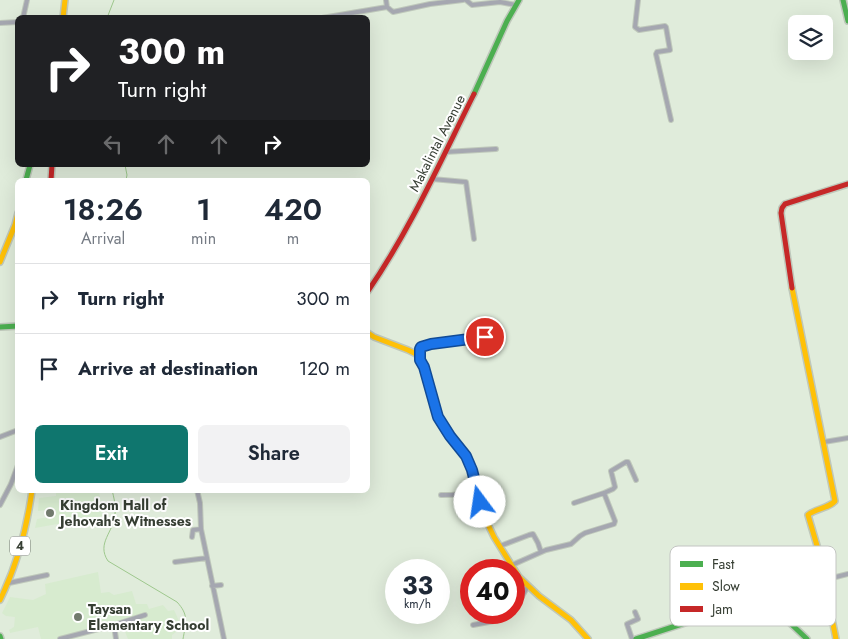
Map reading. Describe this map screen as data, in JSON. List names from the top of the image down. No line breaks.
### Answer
{"streets":{"main road":["Makalintal Avenue","4"]},"places":["Kingdom Hall of Jehovah's Witnesses","Taysan Elementary School"],"legend":["Fast","Slow","Jam"],"page":{"turn":["300 m","Turn right"],"eta":["18:26","Arrival","1","min","420","m"],"list":[{"name":"Turn right","value":"300 m"},{"name":"Arrive at destination","value":"120 m"}],"buttons":["Exit","Share"],"speed":"33 km/h","limit":"40"}}
